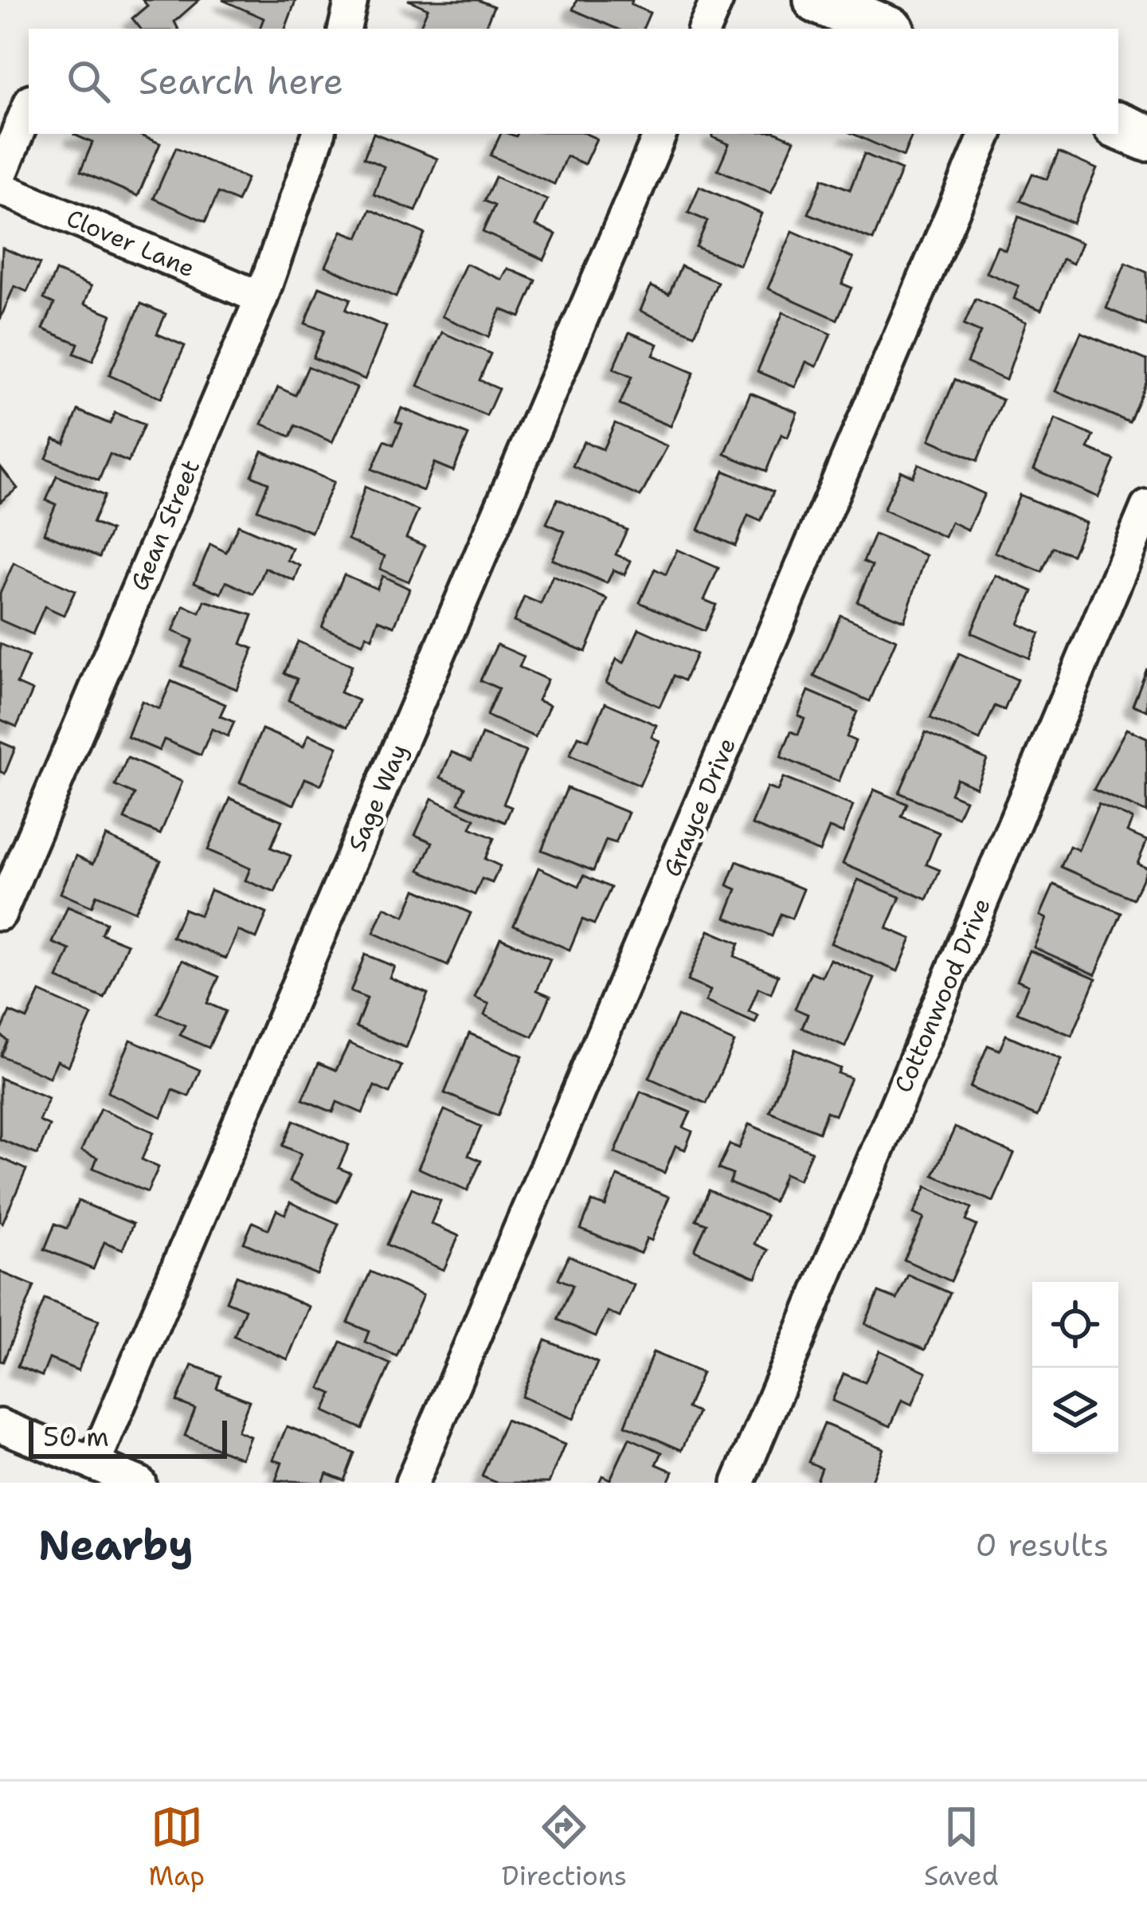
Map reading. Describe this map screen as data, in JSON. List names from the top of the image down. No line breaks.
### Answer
{"streets":{"street":["Clover Lane","Gean Street","Sage Way","Grayce Drive","Cottonwood Drive"]},"crossings":[["Clover Lane","Gean Street"]],"scale_bar":"50 m","page":{"search":"Search here","scale":"50 m","heading":["Nearby","0 results"],"nav":["Map","Directions","Saved"]}}
